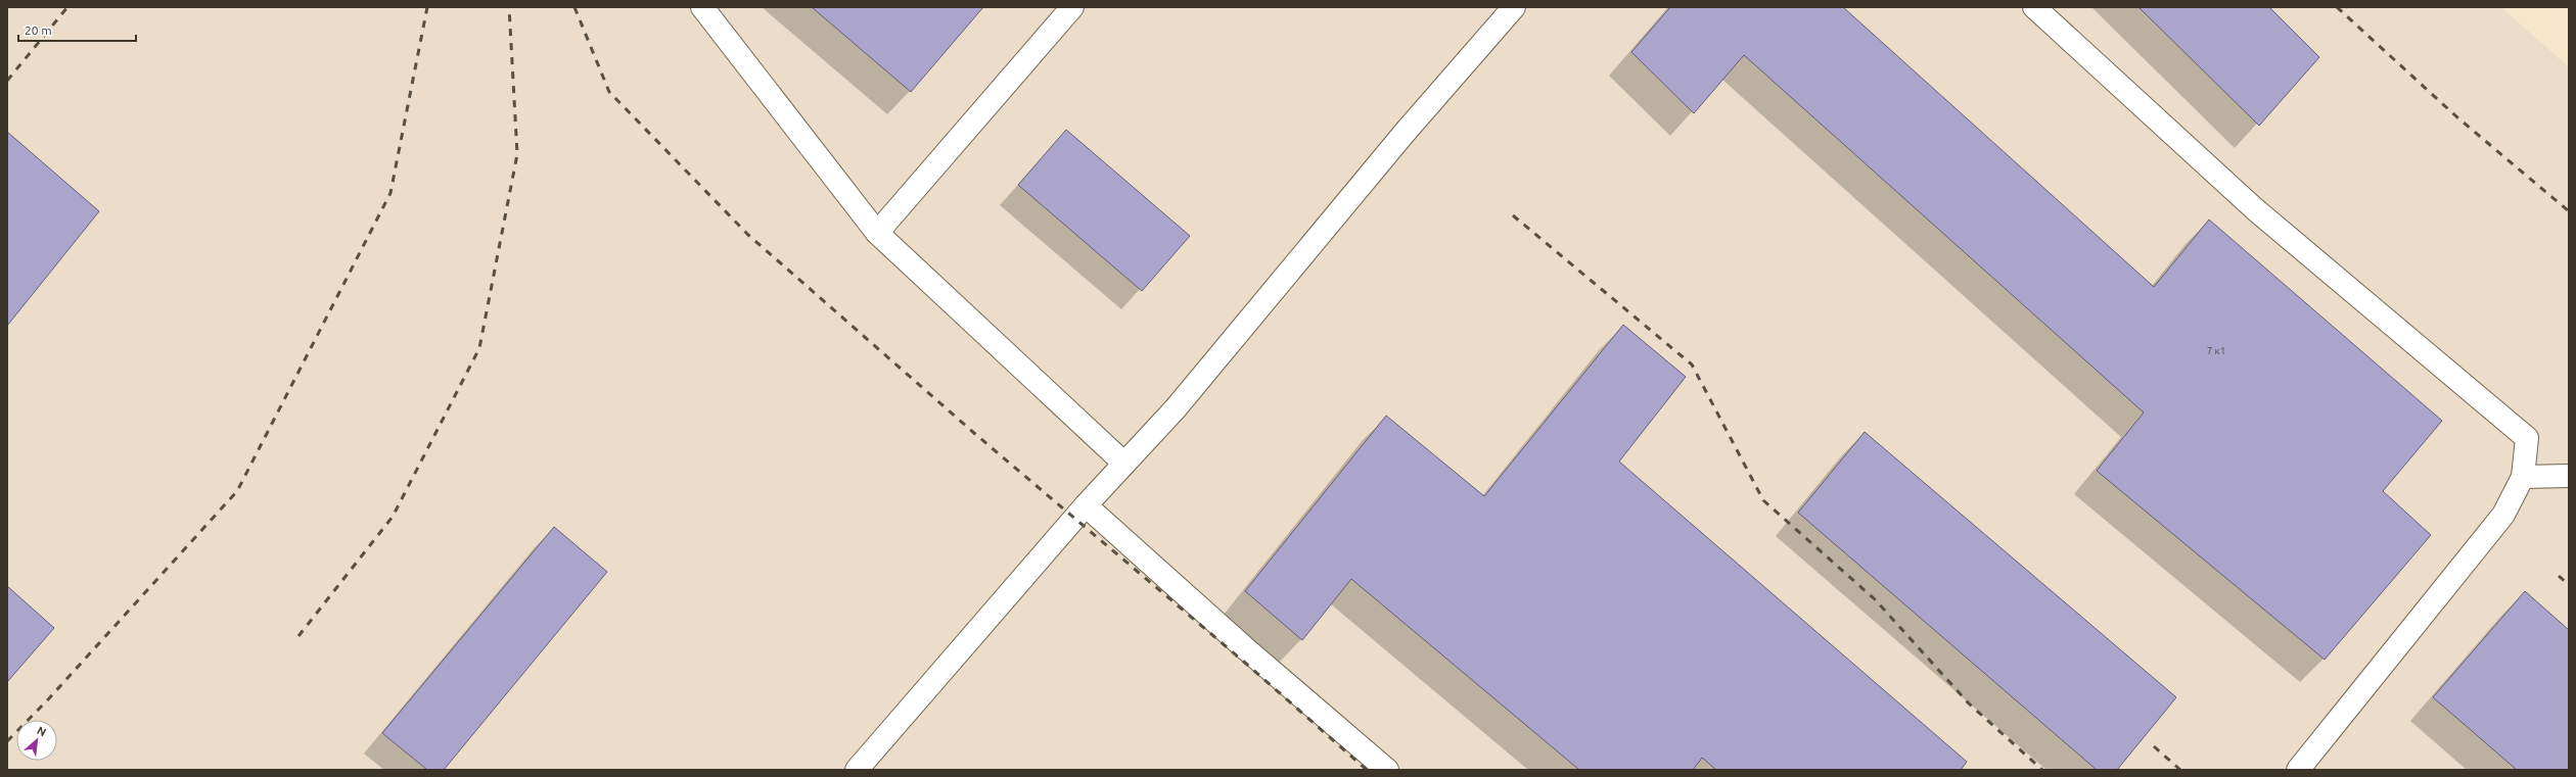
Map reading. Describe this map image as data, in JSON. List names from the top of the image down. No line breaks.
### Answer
{"house_numbers":["7 к1"],"scale_bar":"20 m","north":"top right"}
